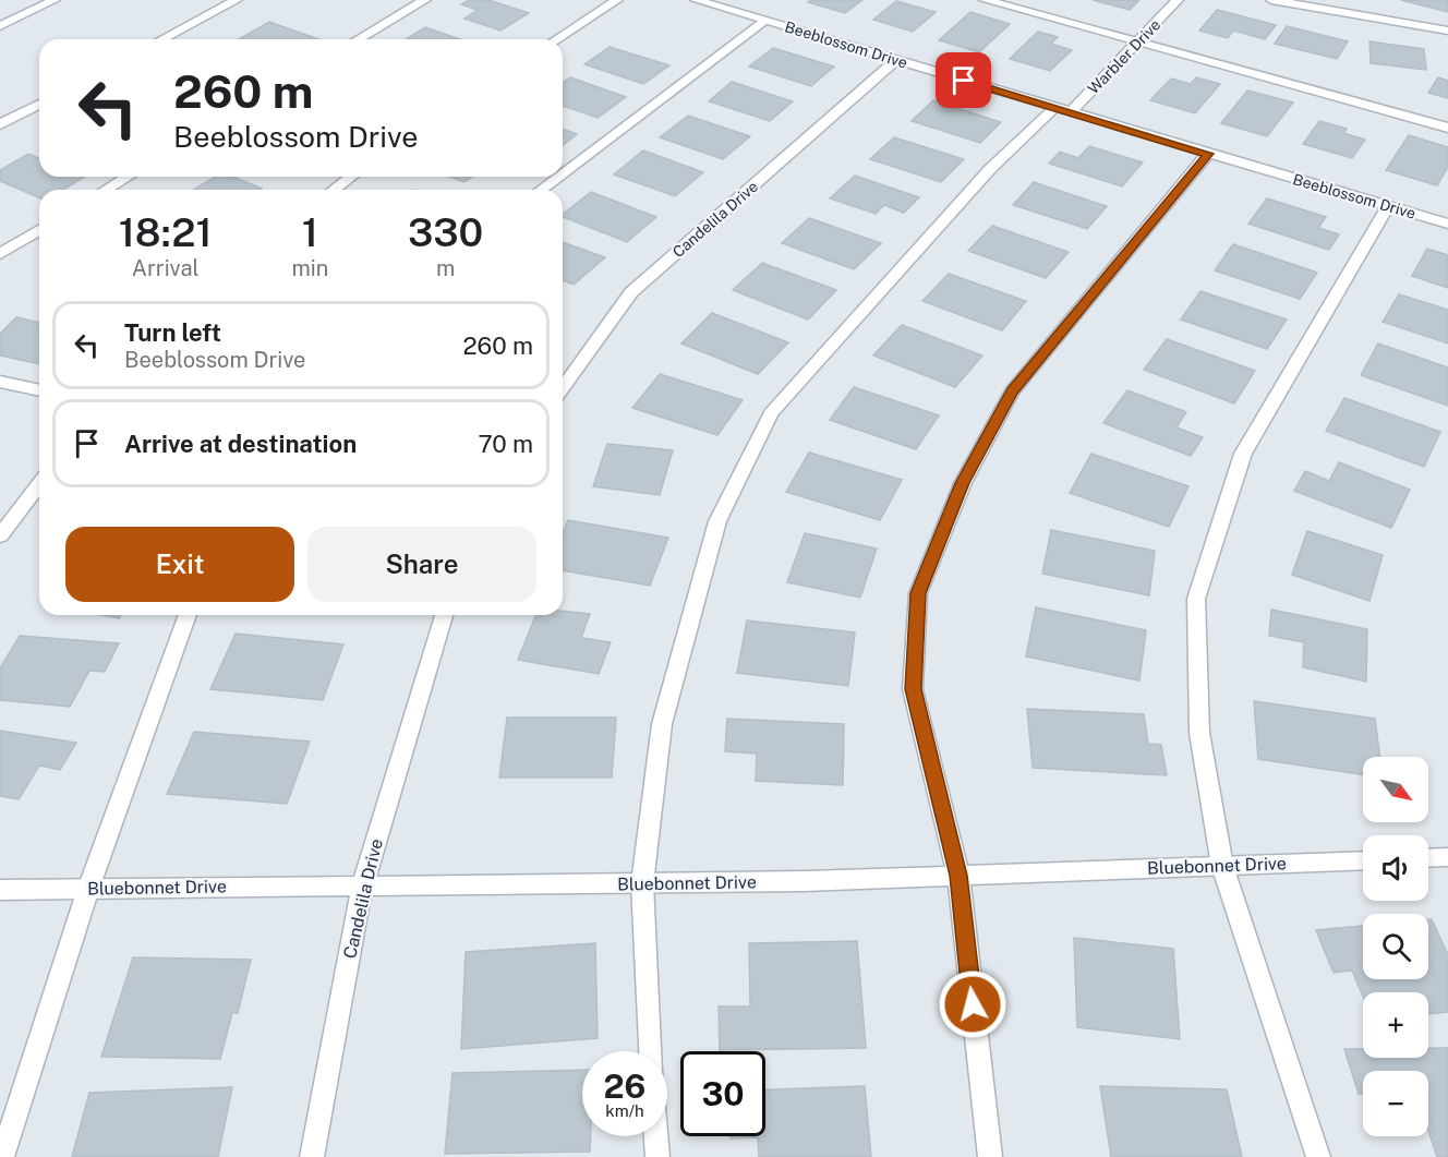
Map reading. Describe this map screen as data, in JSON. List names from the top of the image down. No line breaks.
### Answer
{"streets":{"street":["Beeblossom Drive","Warbler Drive","Candelila Drive","Bluebonnet Drive"]},"crossings":[["Beeblossom Drive","Warbler Drive"],["Beeblossom Drive","Candelila Drive"],["Warbler Drive","Bluebonnet Drive"],["Candelila Drive","Bluebonnet Drive"]],"north":"bottom right","page":{"turn":["260 m","Beeblossom Drive"],"eta":["18:21","Arrival","1","min","330","m"],"list":[{"name":"Turn left","note":"Beeblossom Drive","value":"260 m"},{"name":"Arrive at destination","value":"70 m"}],"buttons":["Exit","Share"],"map_buttons":["+","−"],"speed":"26 km/h","limit":"30"}}
